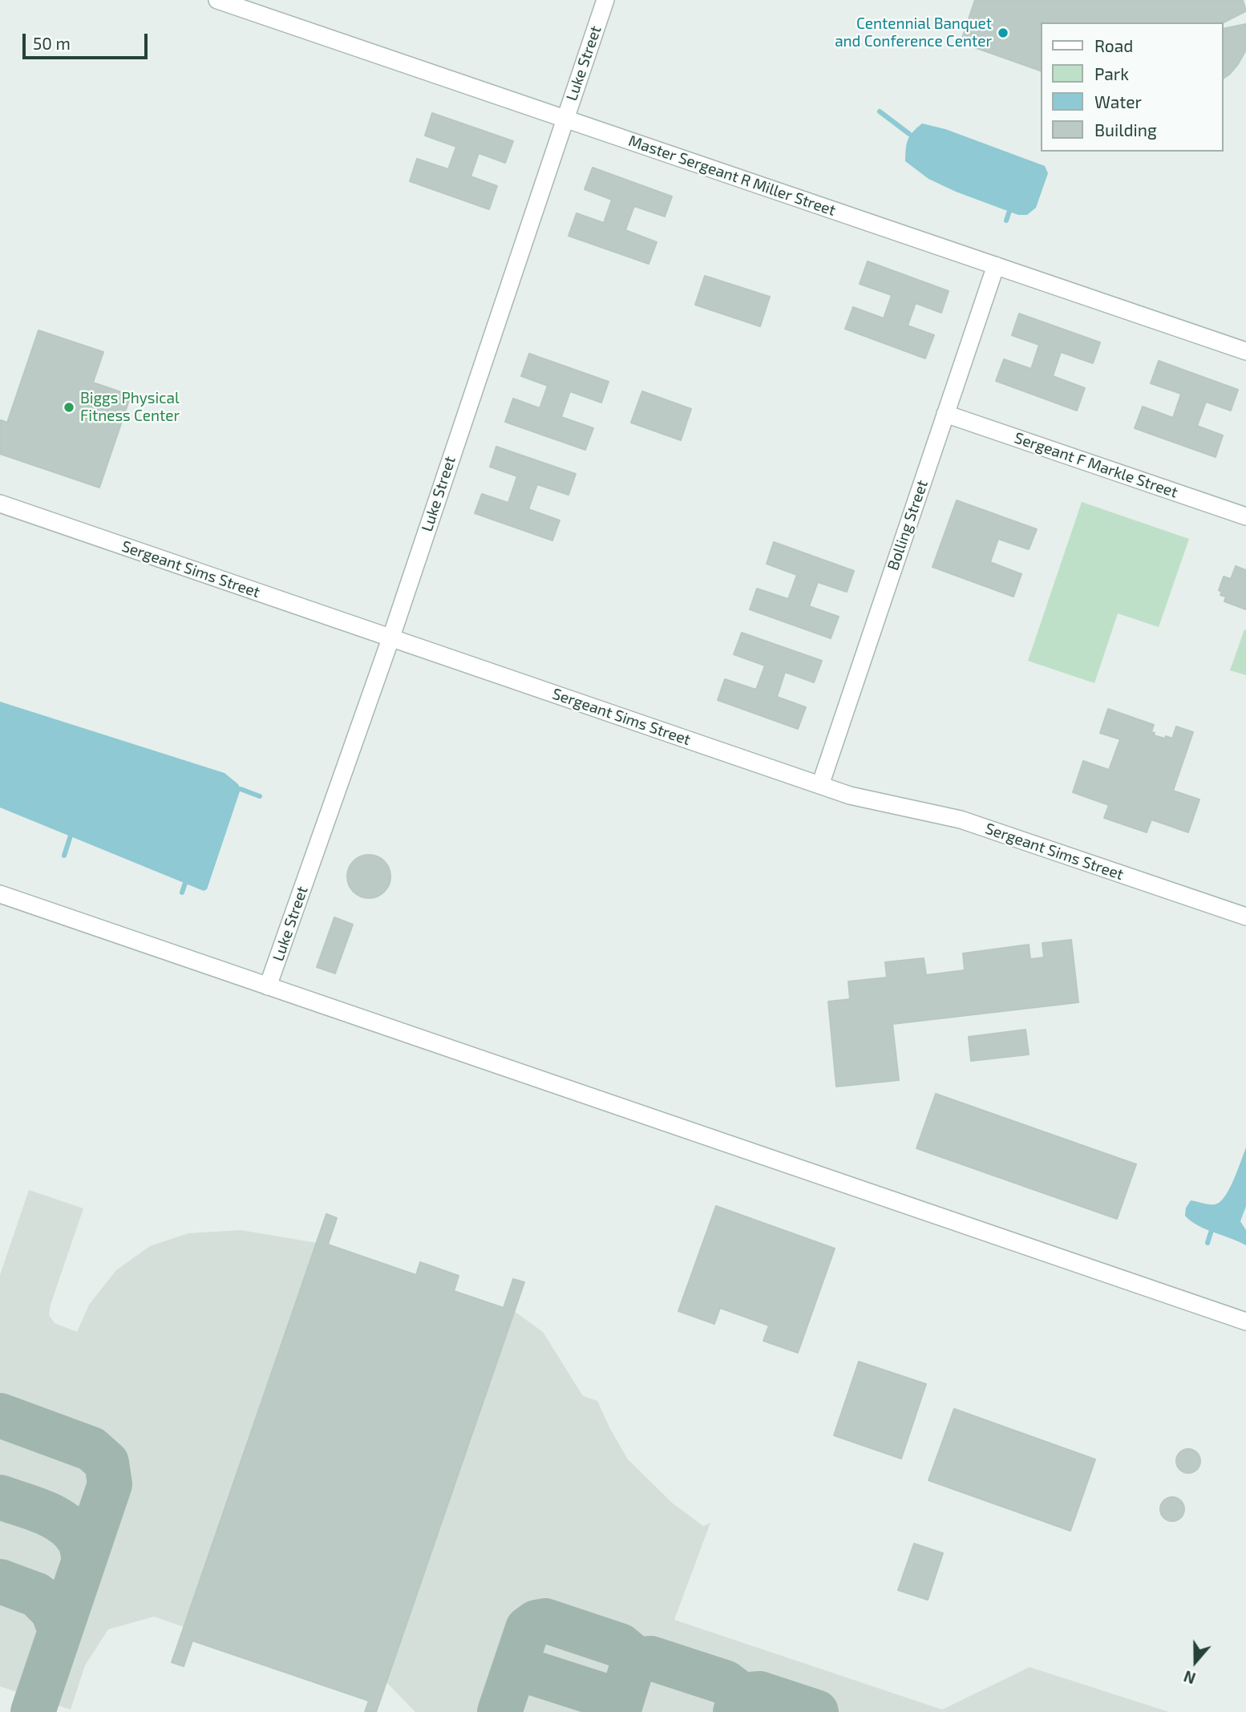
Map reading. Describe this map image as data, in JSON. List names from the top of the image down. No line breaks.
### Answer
{"streets":{"street":["Luke Street","Master Sergeant R Miller Street","Sergeant F Markle Street","Bolling Street","Sergeant Sims Street"]},"crossings":[["Luke Street","Master Sergeant R Miller Street"],["Luke Street","Sergeant Sims Street"],["Master Sergeant R Miller Street","Bolling Street"],["Sergeant F Markle Street","Bolling Street"],["Bolling Street","Sergeant Sims Street"]],"places":["Centennial Banquet and Conference Center","Biggs Physical Fitness Center"],"legend":["Road","Park","Water","Building"],"scale_bar":"50 m","north":"bottom"}
